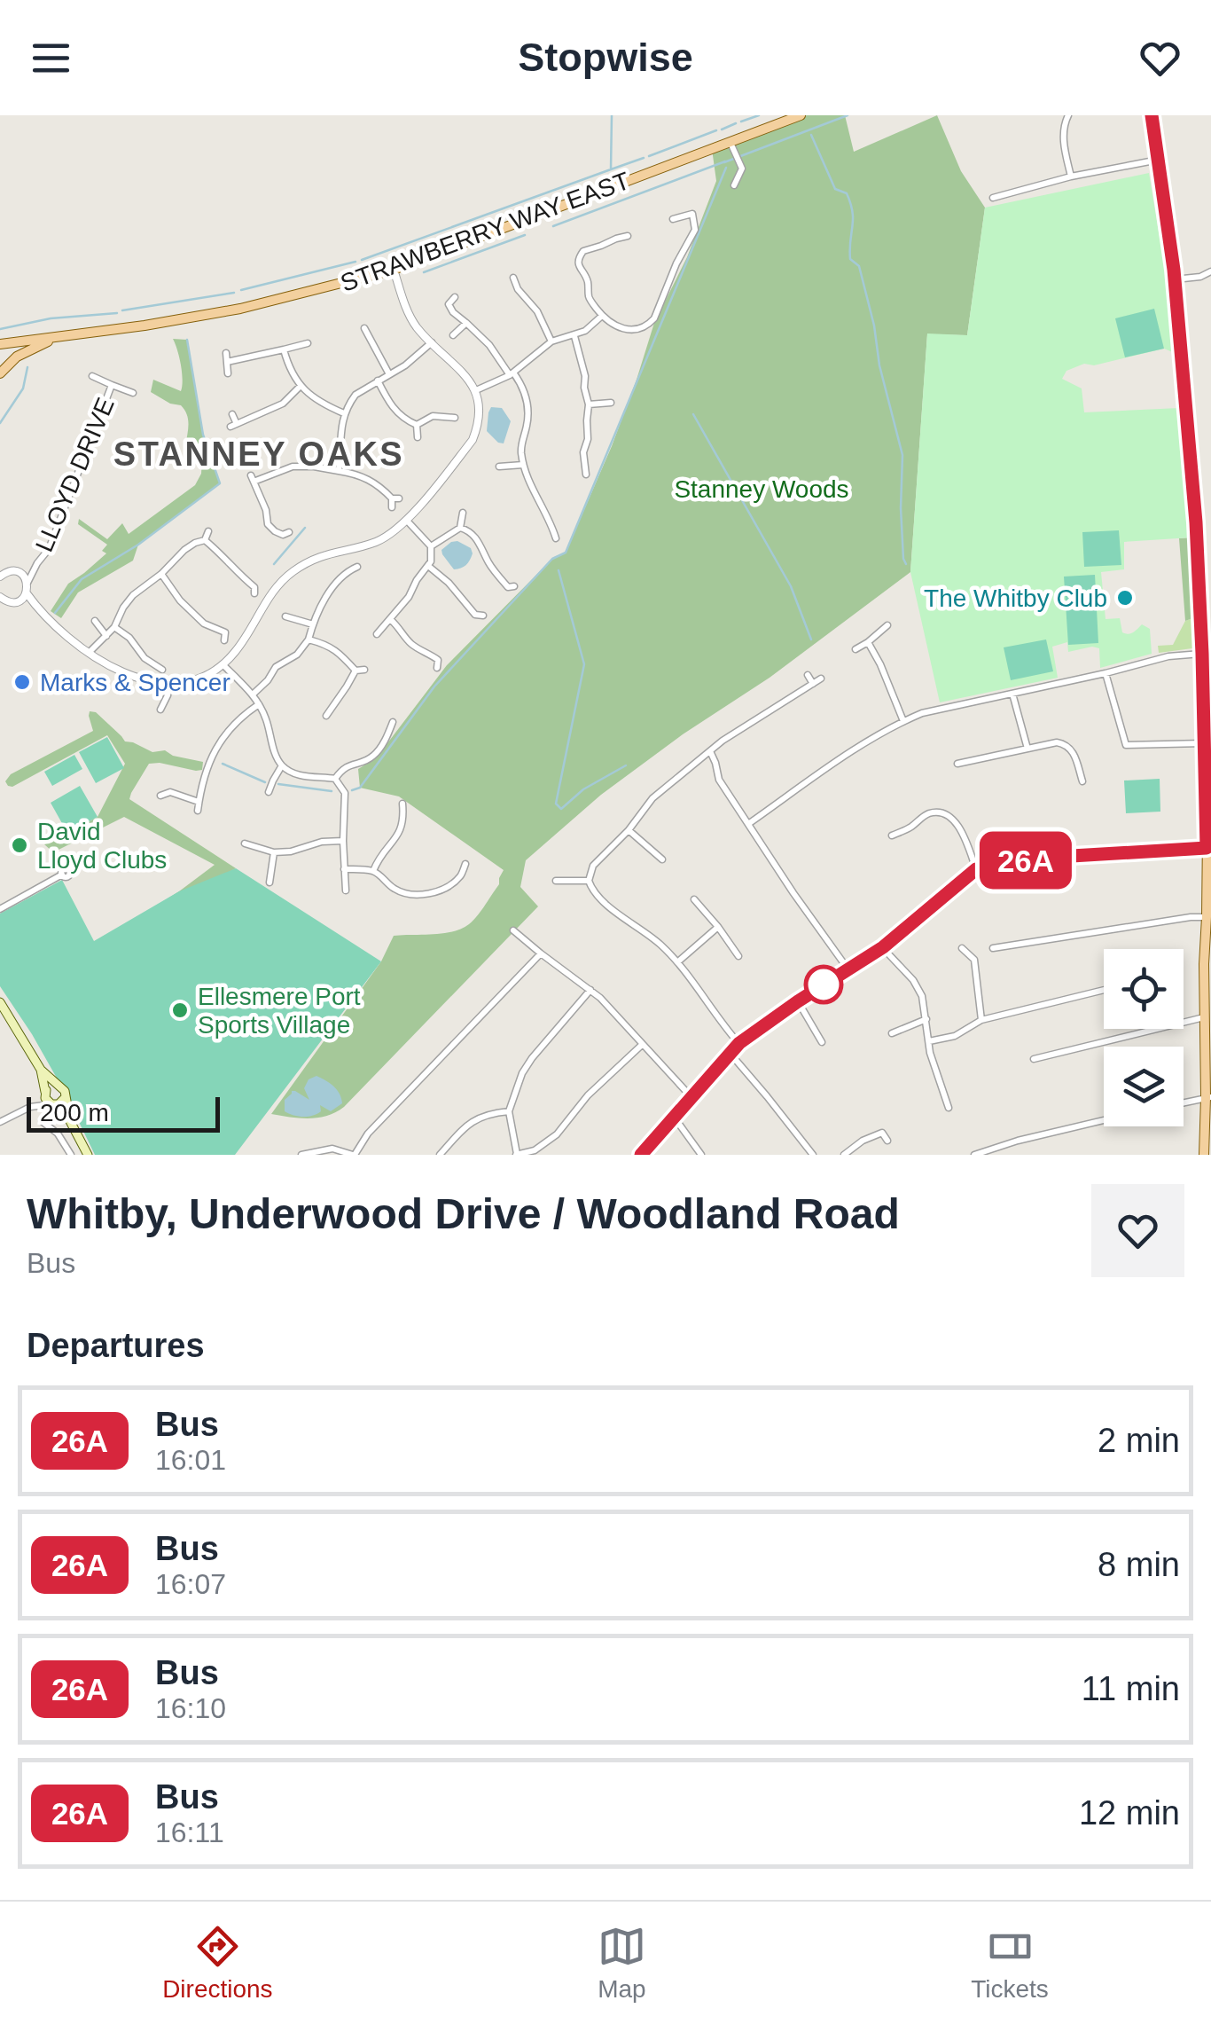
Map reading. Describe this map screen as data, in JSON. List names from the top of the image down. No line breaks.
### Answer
{"streets":{"main road":["STRAWBERRY WAY EAST"],"street":["LLOYD DRIVE"]},"districts":["STANNEY OAKS"],"parks":["Stanney Woods"],"places":["The Whitby Club","Marks & Spencer","David Lloyd Clubs","Ellesmere Port Sports Village"],"lines":["bus line 26A"],"scale_bar":"200 m","page":{"header":"Stopwise","on_map":"26A","scale":"200 m","heading":[["Whitby, Underwood Drive / Woodland Road","Bus"],"Departures"],"list":[{"mark":"26A","name":"Bus","note":"16:01","value":"2 min"},{"mark":"26A","name":"Bus","note":"16:07","value":"8 min"},{"mark":"26A","name":"Bus","note":"16:10","value":"11 min"},{"mark":"26A","name":"Bus","note":"16:11","value":"12 min"}],"tabs":["Directions","Map","Tickets"]}}
